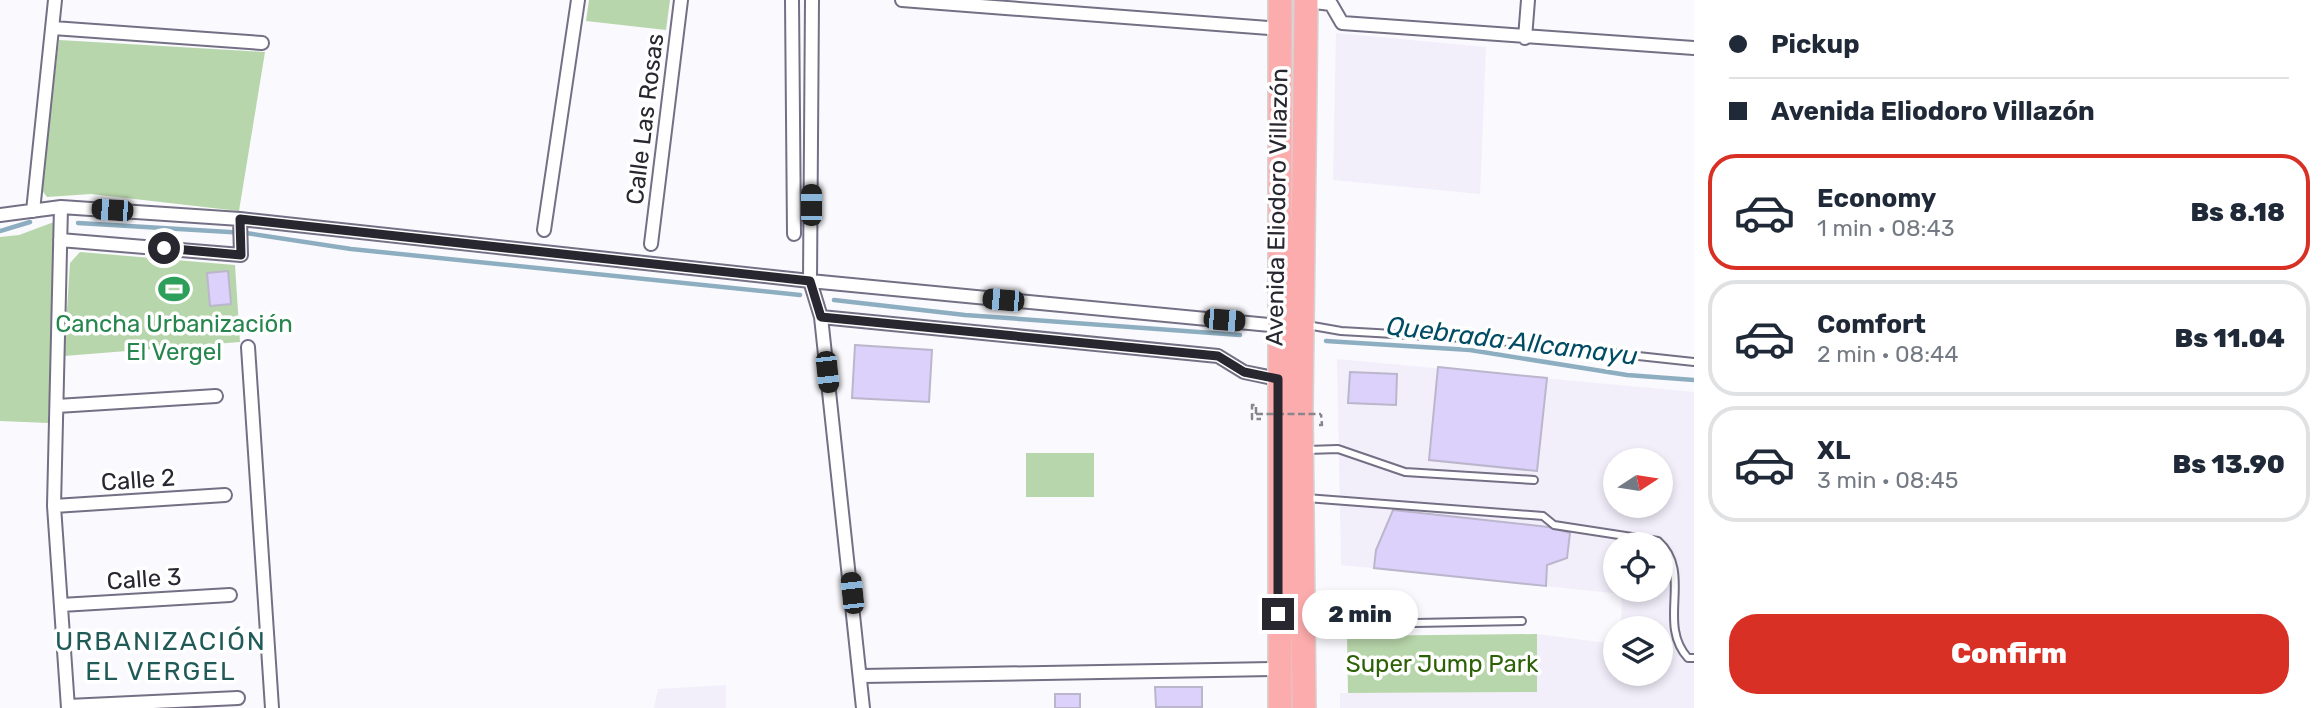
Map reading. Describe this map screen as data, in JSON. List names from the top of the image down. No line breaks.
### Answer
{"streets":{"highway":["Avenida Eliodoro Villazón"],"street":["Calle Las Rosas","Calle 2","Calle 3"]},"districts":["URBANIZACIÓN EL VERGEL"],"water":["Quebrada Allcamayu"],"parks":["Super Jump Park"],"places":{"sports":["Cancha Urbanización El Vergel"]},"north":"right","page":{"banner":["Pickup","Avenida Eliodoro Villazón"],"list":[{"name":"Economy","note":"1 min · 08:43","value":"Bs 8.18"},{"name":"Comfort","note":"2 min · 08:44","value":"Bs 11.04"},{"name":"XL","note":"3 min · 08:45","value":"Bs 13.90"}],"bubble":"2 min","buttons":"Confirm"}}
